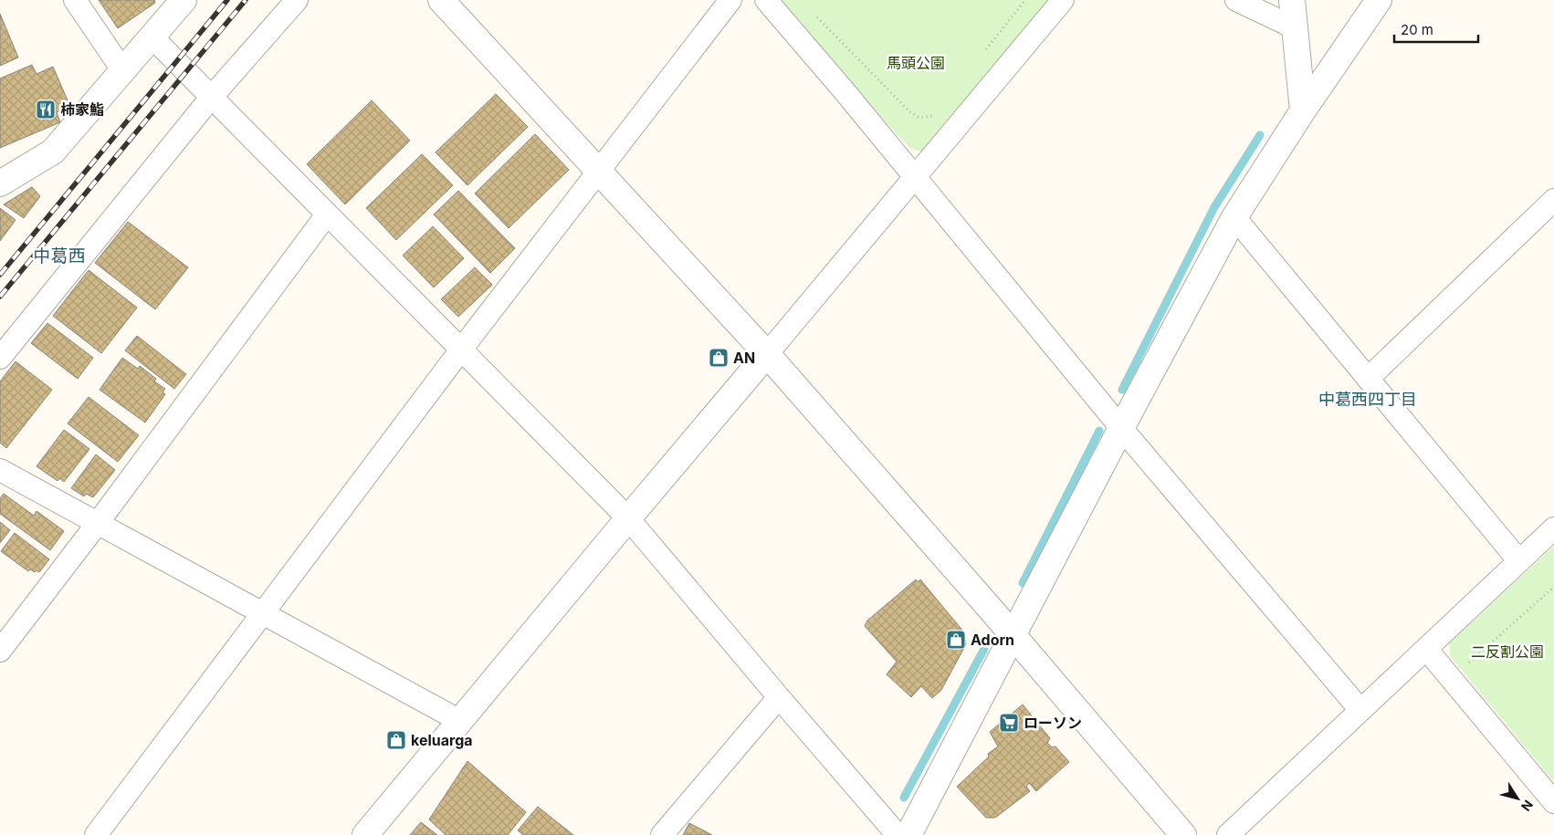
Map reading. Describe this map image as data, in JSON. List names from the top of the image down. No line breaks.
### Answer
{"districts":["中葛西","中葛西四丁目"],"parks":["馬頭公園","二反割公園"],"places":{"restaurant":["柿家鮨"],"shop":["AN","Adorn","keluarga"],"supermarket":["ローソン"]},"scale_bar":"20 m","north":"bottom right"}
